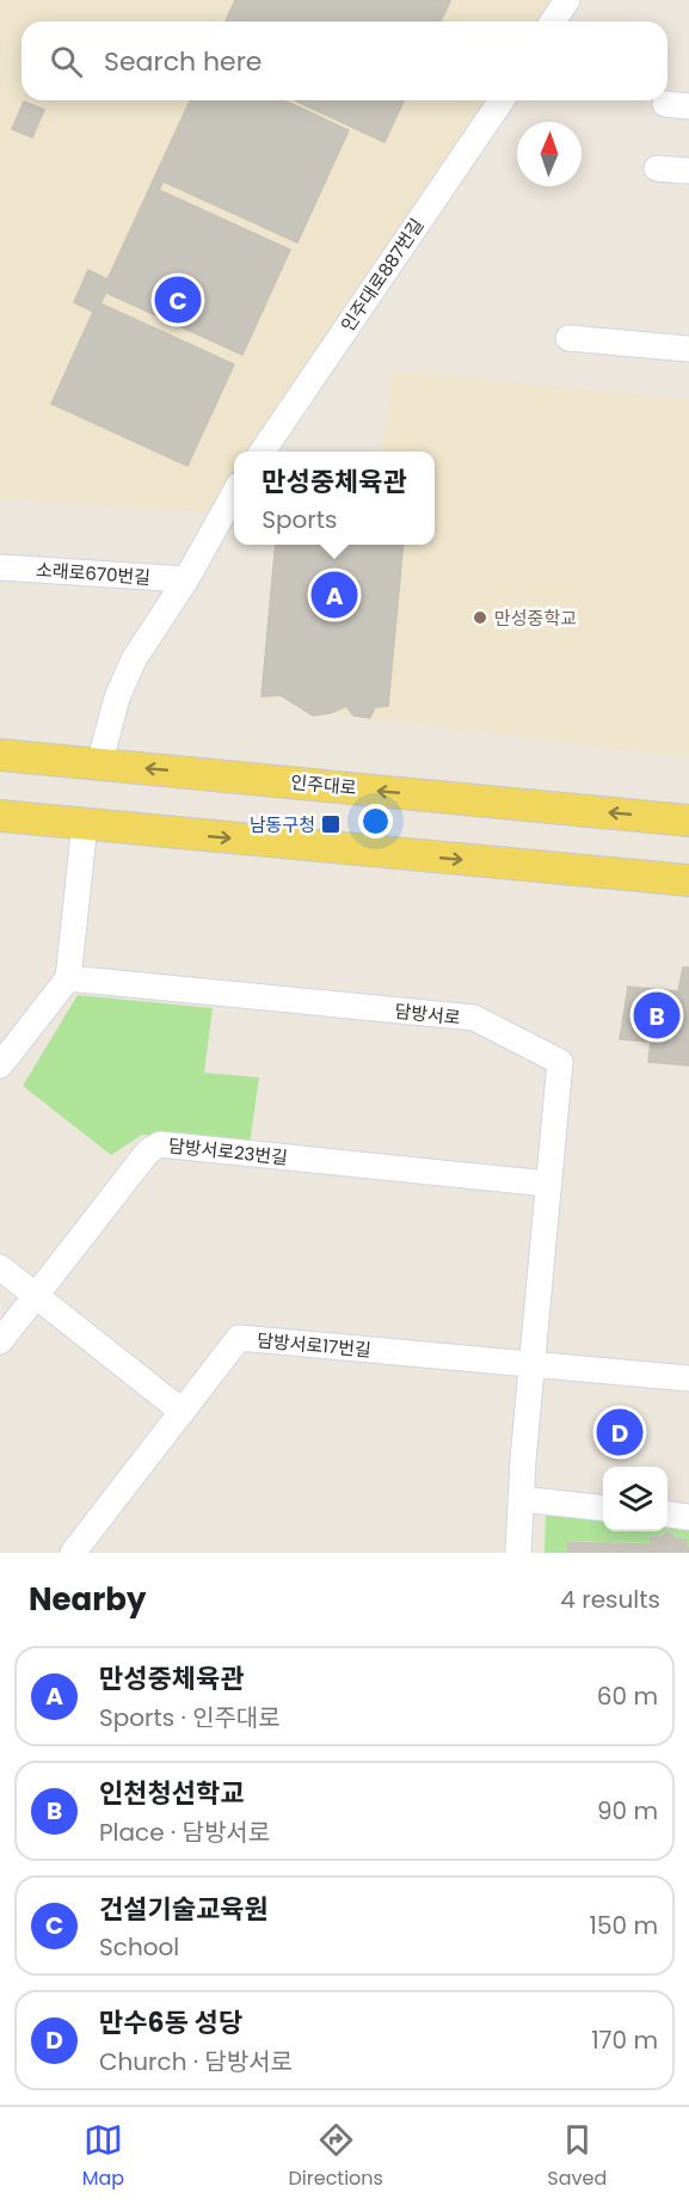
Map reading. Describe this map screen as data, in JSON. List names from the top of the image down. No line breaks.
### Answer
{"streets":{"main road":["인주대로"],"street":["인주대로887번길","소래로670번길","담방서로","담방서로23번길","담방서로17번길"]},"crossings":[["담방서로","담방서로23번길"],["담방서로","담방서로17번길"]],"places":{"other":["만성중학교"],"transit":["남동구청"]},"north":"top","page":{"search":"Search here","pins":["C","A","B","D"],"popup":["만성중체육관","Sports"],"heading":["Nearby","4 results"],"list":[{"mark":"A","name":"만성중체육관","note":"Sports · 인주대로","value":"60 m"},{"mark":"B","name":"인천청선학교","note":"Place · 담방서로","value":"90 m"},{"mark":"C","name":"건설기술교육원","note":"School","value":"150 m"},{"mark":"D","name":"만수6동 성당","note":"Church · 담방서로","value":"170 m"}],"nav":["Map","Directions","Saved"]}}
